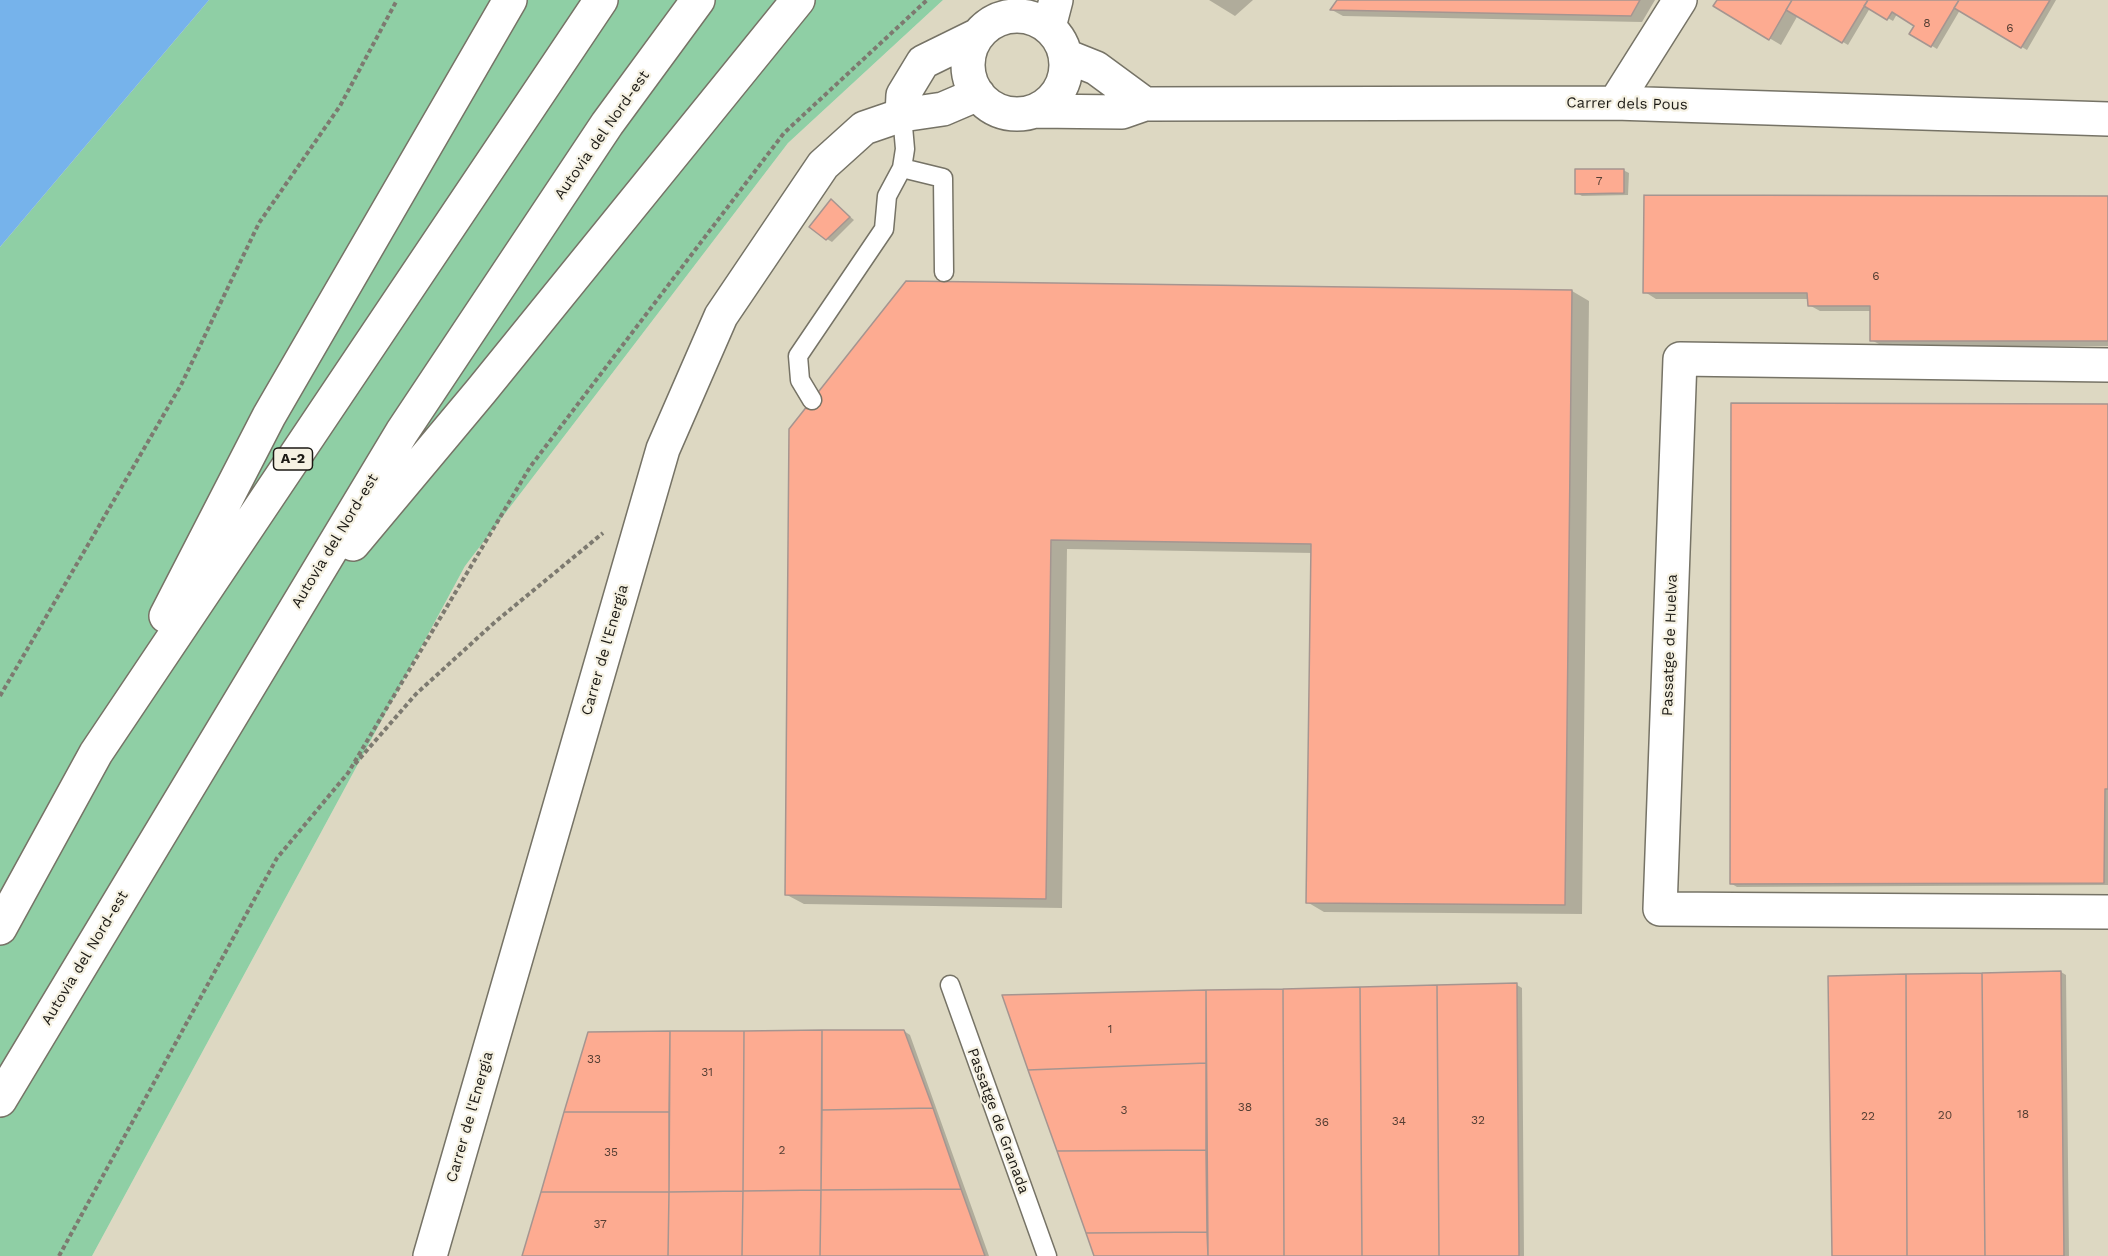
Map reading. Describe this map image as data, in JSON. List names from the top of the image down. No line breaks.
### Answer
{"streets":{"main road":["Carrer dels Pous","Autovia del Nord-est","A-2","Passatge de Huelva","Carrer de l'Energia"],"lane":["Passatge de Granada"]},"crossings":[["Carrer dels Pous","Carrer de l'Energia"]],"house_numbers":["8","6","7","6","1","33","31","38","3","18","20","22","32","34","36","2","35","37"]}
